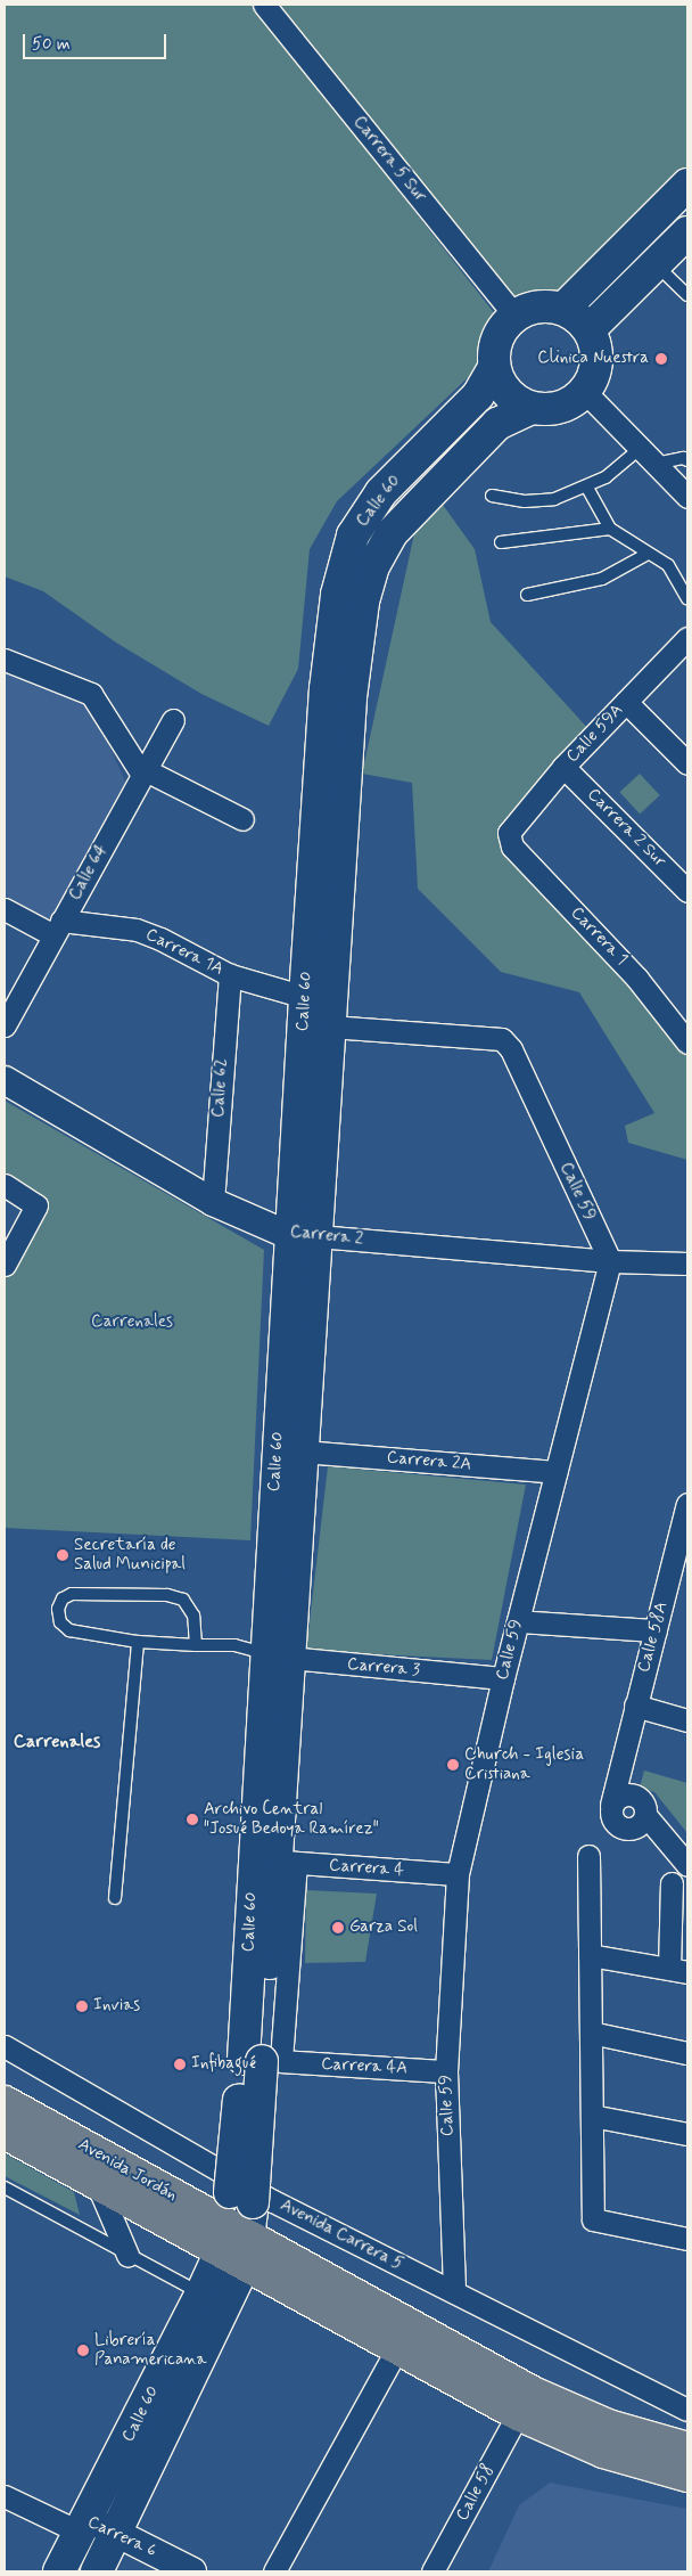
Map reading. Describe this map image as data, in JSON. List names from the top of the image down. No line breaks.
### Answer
{"streets":{"main road":["Calle 60","Avenida Jordán"],"street":["Carrera 5 Sur","Calle 59A","Carrera 2 Sur","Calle 64","Carrera 1","Carrera 1A","Calle 62","Calle 59","Carrera 2","Carrera 2A","Calle 58A","Carrera 3","Carrera 4","Carrera 4A","Avenida Carrera 5","Calle 58","Carrera 6"]},"crossings":[["Carrera 5 Sur","Calle 60"],["Calle 60","Carrera 1A"],["Calle 60","Calle 59"],["Calle 60","Carrera 2"],["Calle 60","Carrera 2A"],["Calle 60","Carrera 3"],["Calle 60","Carrera 4"],["Calle 60","Carrera 4A"],["Calle 60","Avenida Jordán"],["Calle 60","Carrera 6"],["Calle 59A","Carrera 2 Sur"],["Calle 59A","Carrera 1"],["Calle 64","Carrera 1A"],["Carrera 1A","Calle 62"],["Calle 62","Carrera 2"],["Calle 59","Carrera 2"],["Calle 59","Carrera 2A"],["Calle 59","Carrera 3"],["Calle 59","Carrera 4"],["Calle 59","Carrera 4A"],["Calle 59","Avenida Carrera 5"]],"districts":["Carrenales"],"parks":["Carrenales"],"places":["Clinica Nuestra","Secretaría de Salud Municipal","Church - Iglesia Cristiana","Archivo Central \"Josué Bedoya Ramírez\"","Garza Sol","Invias","Infibagué","Librería Panamericana"],"scale_bar":"50 m"}
